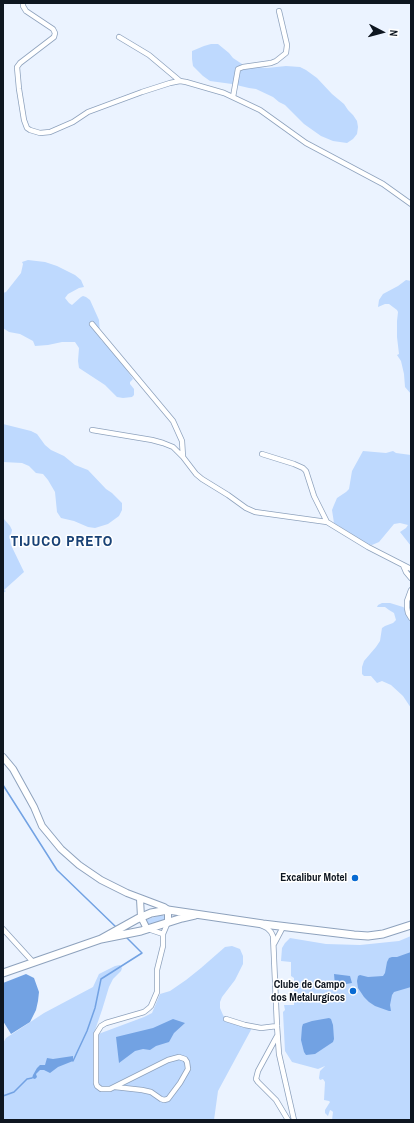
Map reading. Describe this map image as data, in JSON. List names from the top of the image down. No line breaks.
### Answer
{"districts":["TIJUCO PRETO"],"places":["Excalibur Motel","Clube de Campo dos Metalurgícos"],"north":"right"}
